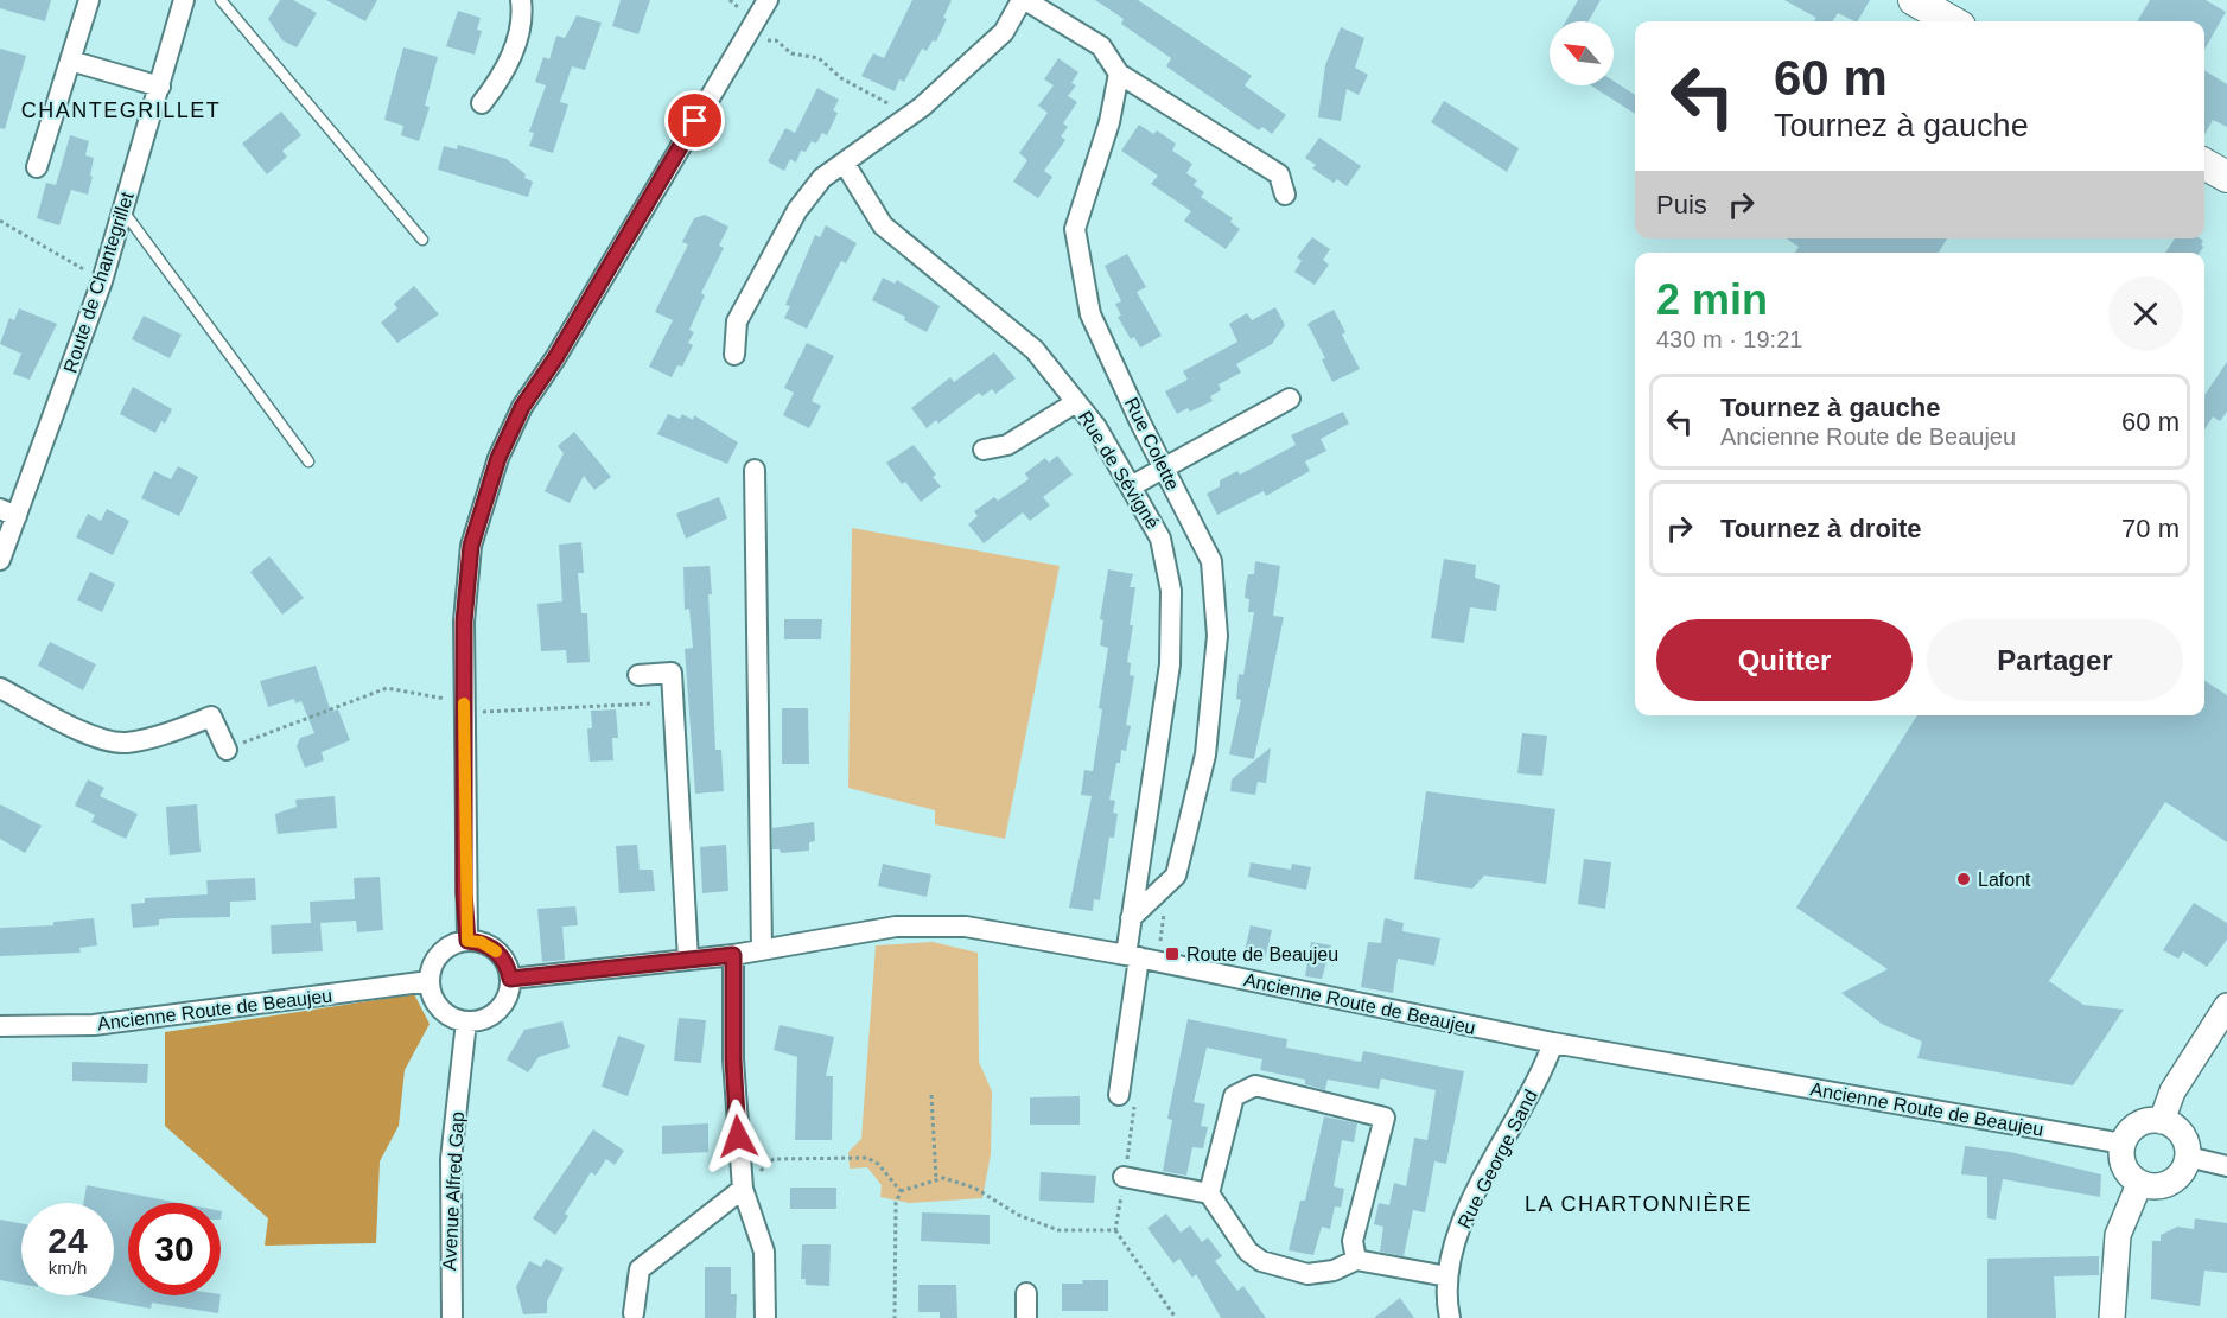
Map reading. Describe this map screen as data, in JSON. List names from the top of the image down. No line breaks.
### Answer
{"streets":{"street":["Route de Chantegrillet","Rue Colette","Rue de Sévigné","Ancienne Route de Beaujeu","Rue George Sand","Avenue Alfred Gap"]},"crossings":[["Rue Colette","Rue de Sévigné"],["Rue de Sévigné","Ancienne Route de Beaujeu"],["Ancienne Route de Beaujeu","Rue George Sand"],["Ancienne Route de Beaujeu","Avenue Alfred Gap"]],"districts":["CHANTEGRILLET","LA CHARTONNIÈRE"],"places":{"other":["Lafont"],"transit":["Route de Beaujeu"]},"north":"top left","page":{"turn":["60 m","Tournez à gauche"],"then":"Puis","heading":["2 min","430 m · 19:21"],"list":[{"name":"Tournez à gauche","note":"Ancienne Route de Beaujeu","value":"60 m"},{"name":"Tournez à droite","value":"70 m"}],"buttons":["Quitter","Partager"],"speed":"24 km/h","limit":"30"}}
